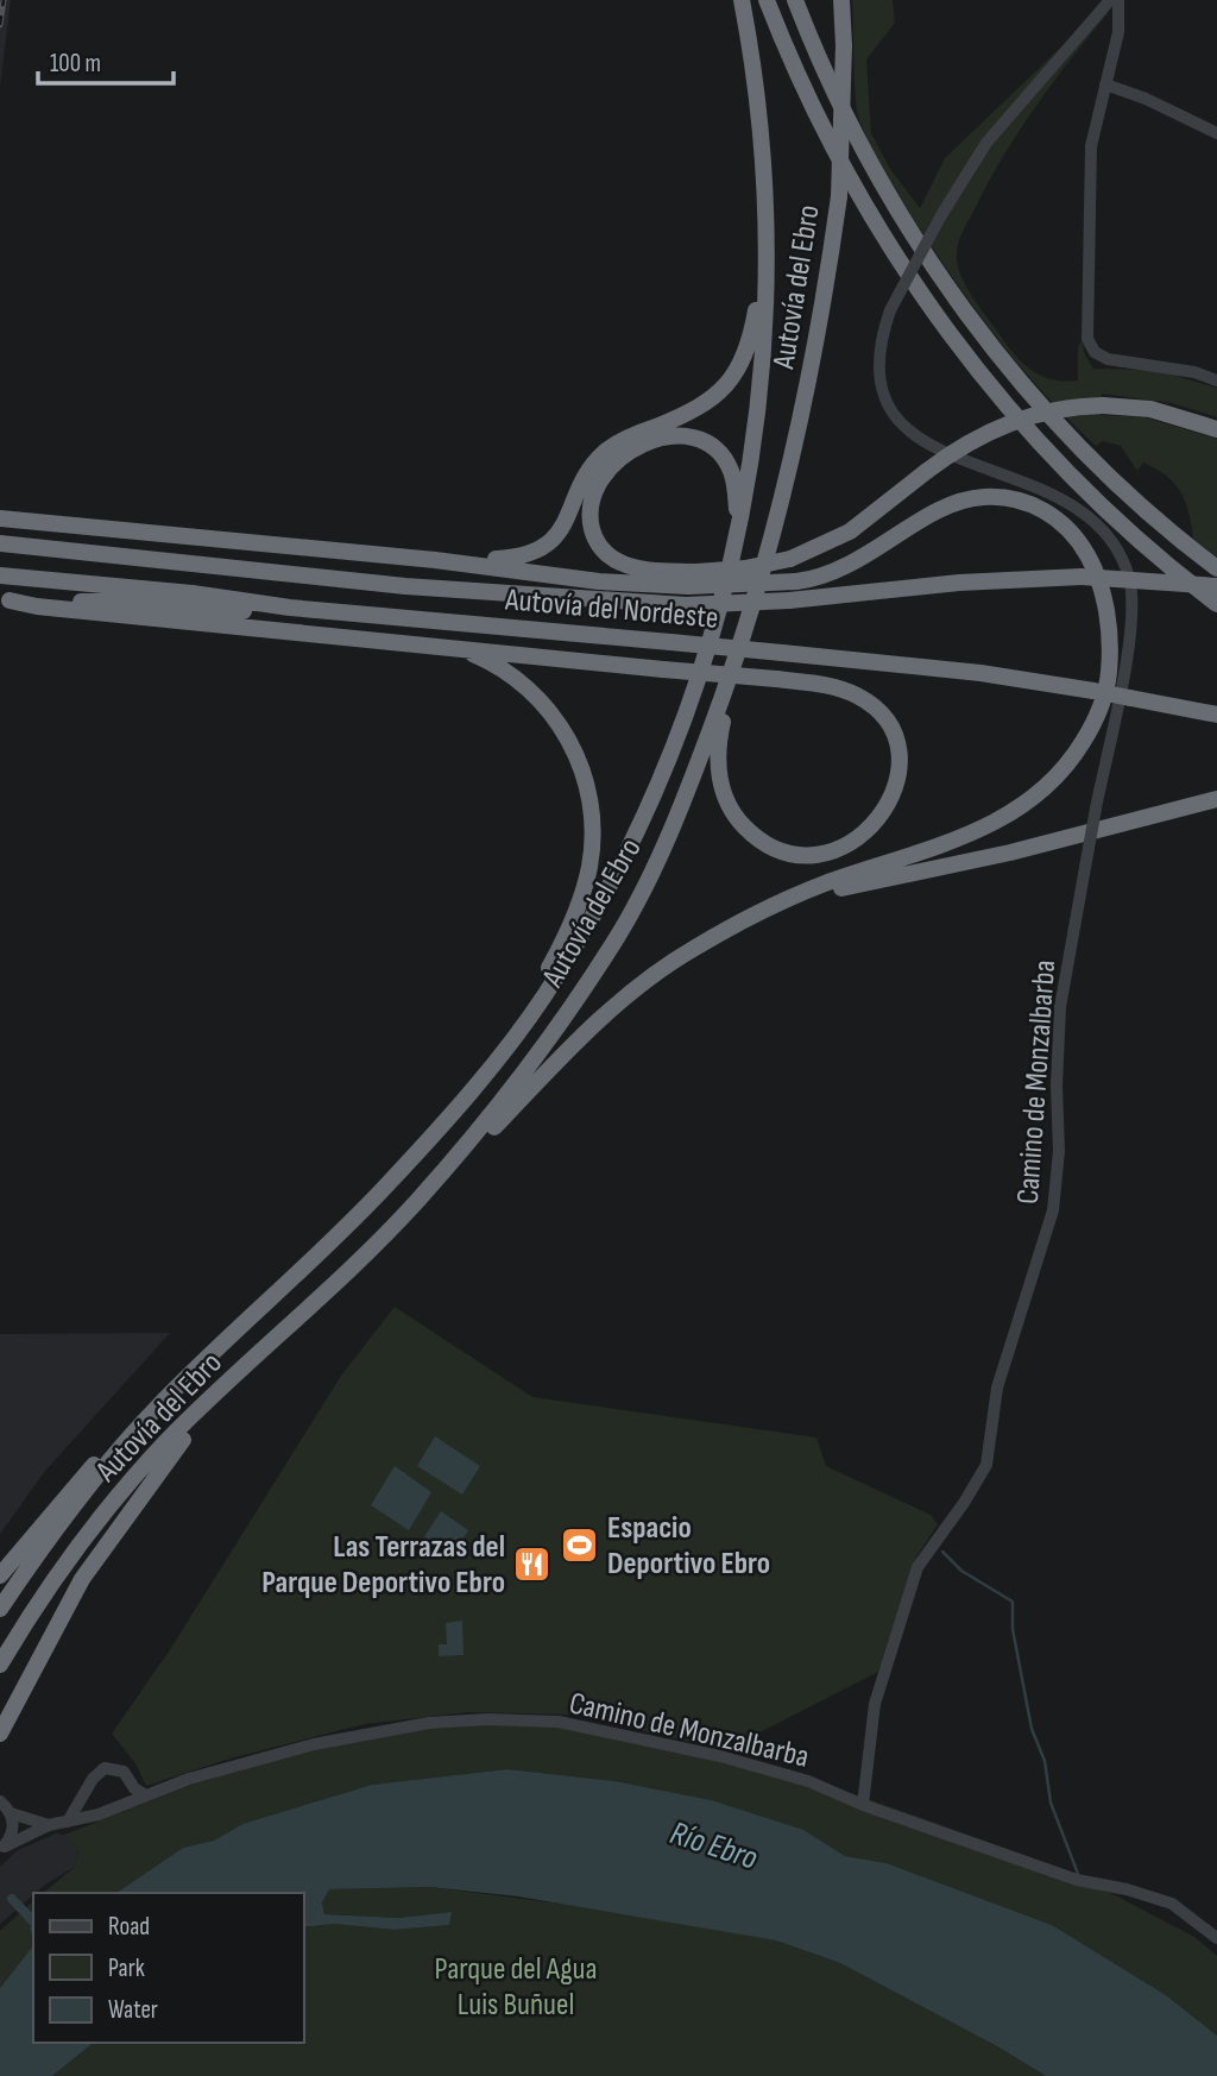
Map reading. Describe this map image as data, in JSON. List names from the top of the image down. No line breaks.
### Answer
{"streets":{"highway":["Autovía del Ebro","Autovía del Nordeste"],"street":["Camino de Monzalbarba"]},"water":["Río Ebro"],"parks":["Parque del Agua Luis Buñuel"],"places":{"sports":["Espacio Deportivo Ebro"],"restaurant":["Las Terrazas del Parque Deportivo Ebro"]},"legend":["Road","Park","Water"],"scale_bar":"100 m"}
